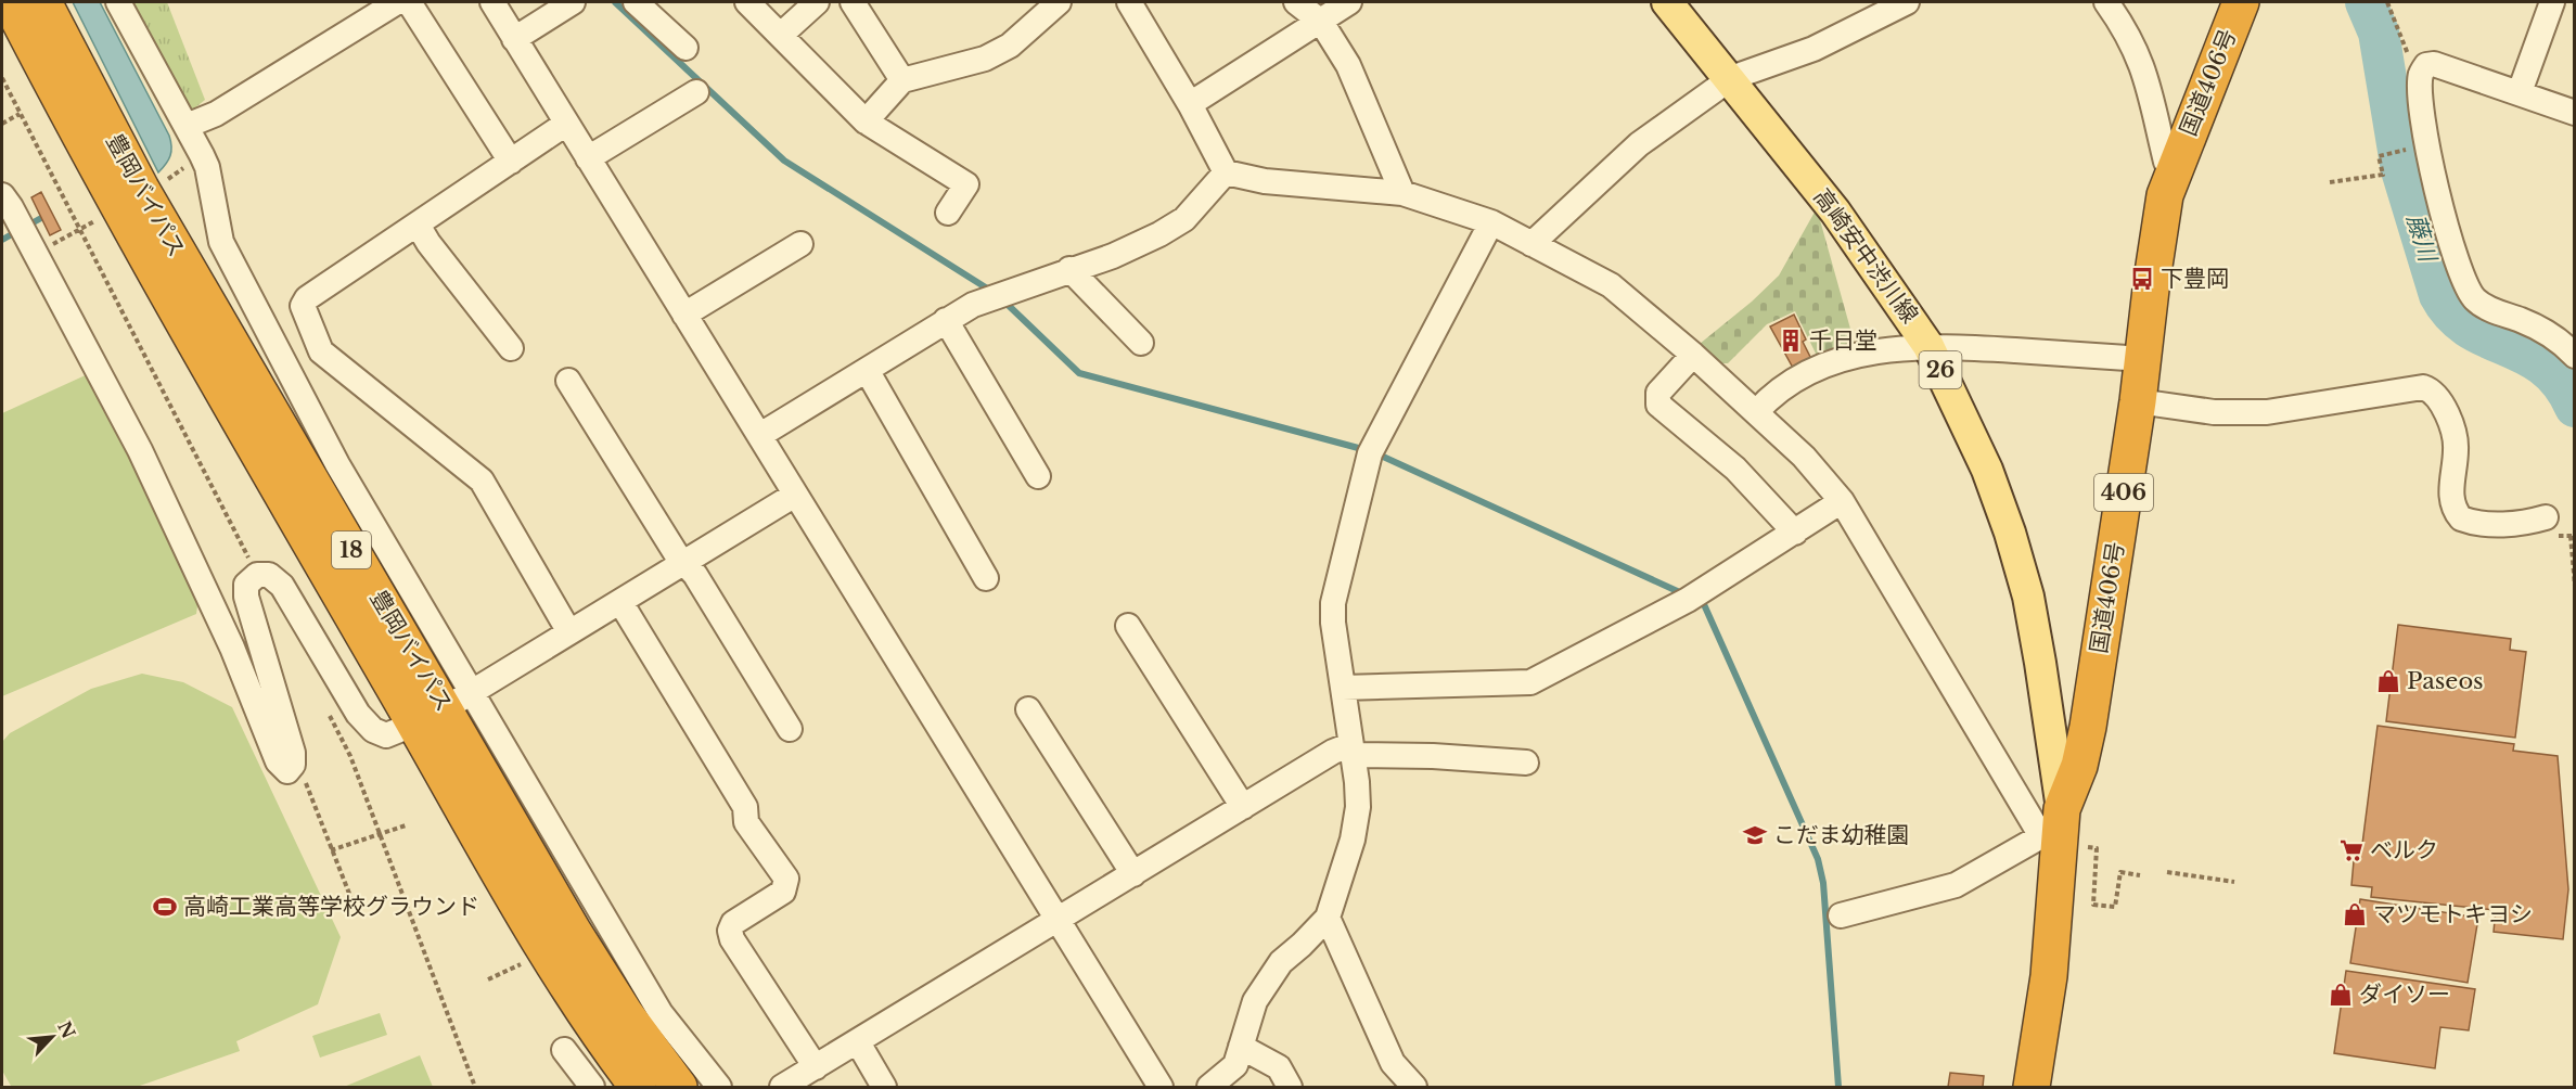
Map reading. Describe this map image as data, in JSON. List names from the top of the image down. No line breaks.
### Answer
{"streets":{"highway":["国道406号","豊岡バイパス","406","18"],"main road":["高崎安中渋川線","26"]},"crossings":[["国道406号","高崎安中渋川線"]],"water":["藤川"],"places":{"bus stop":["下豊岡"],"building":["千日堂"],"shop":["Paseos","マツモトキヨシ","ダイソー"],"school or university":["こだま幼稚園"],"supermarket":["ベルク"],"sports":["高崎工業高等学校グラウンド"]},"north":"top right"}
